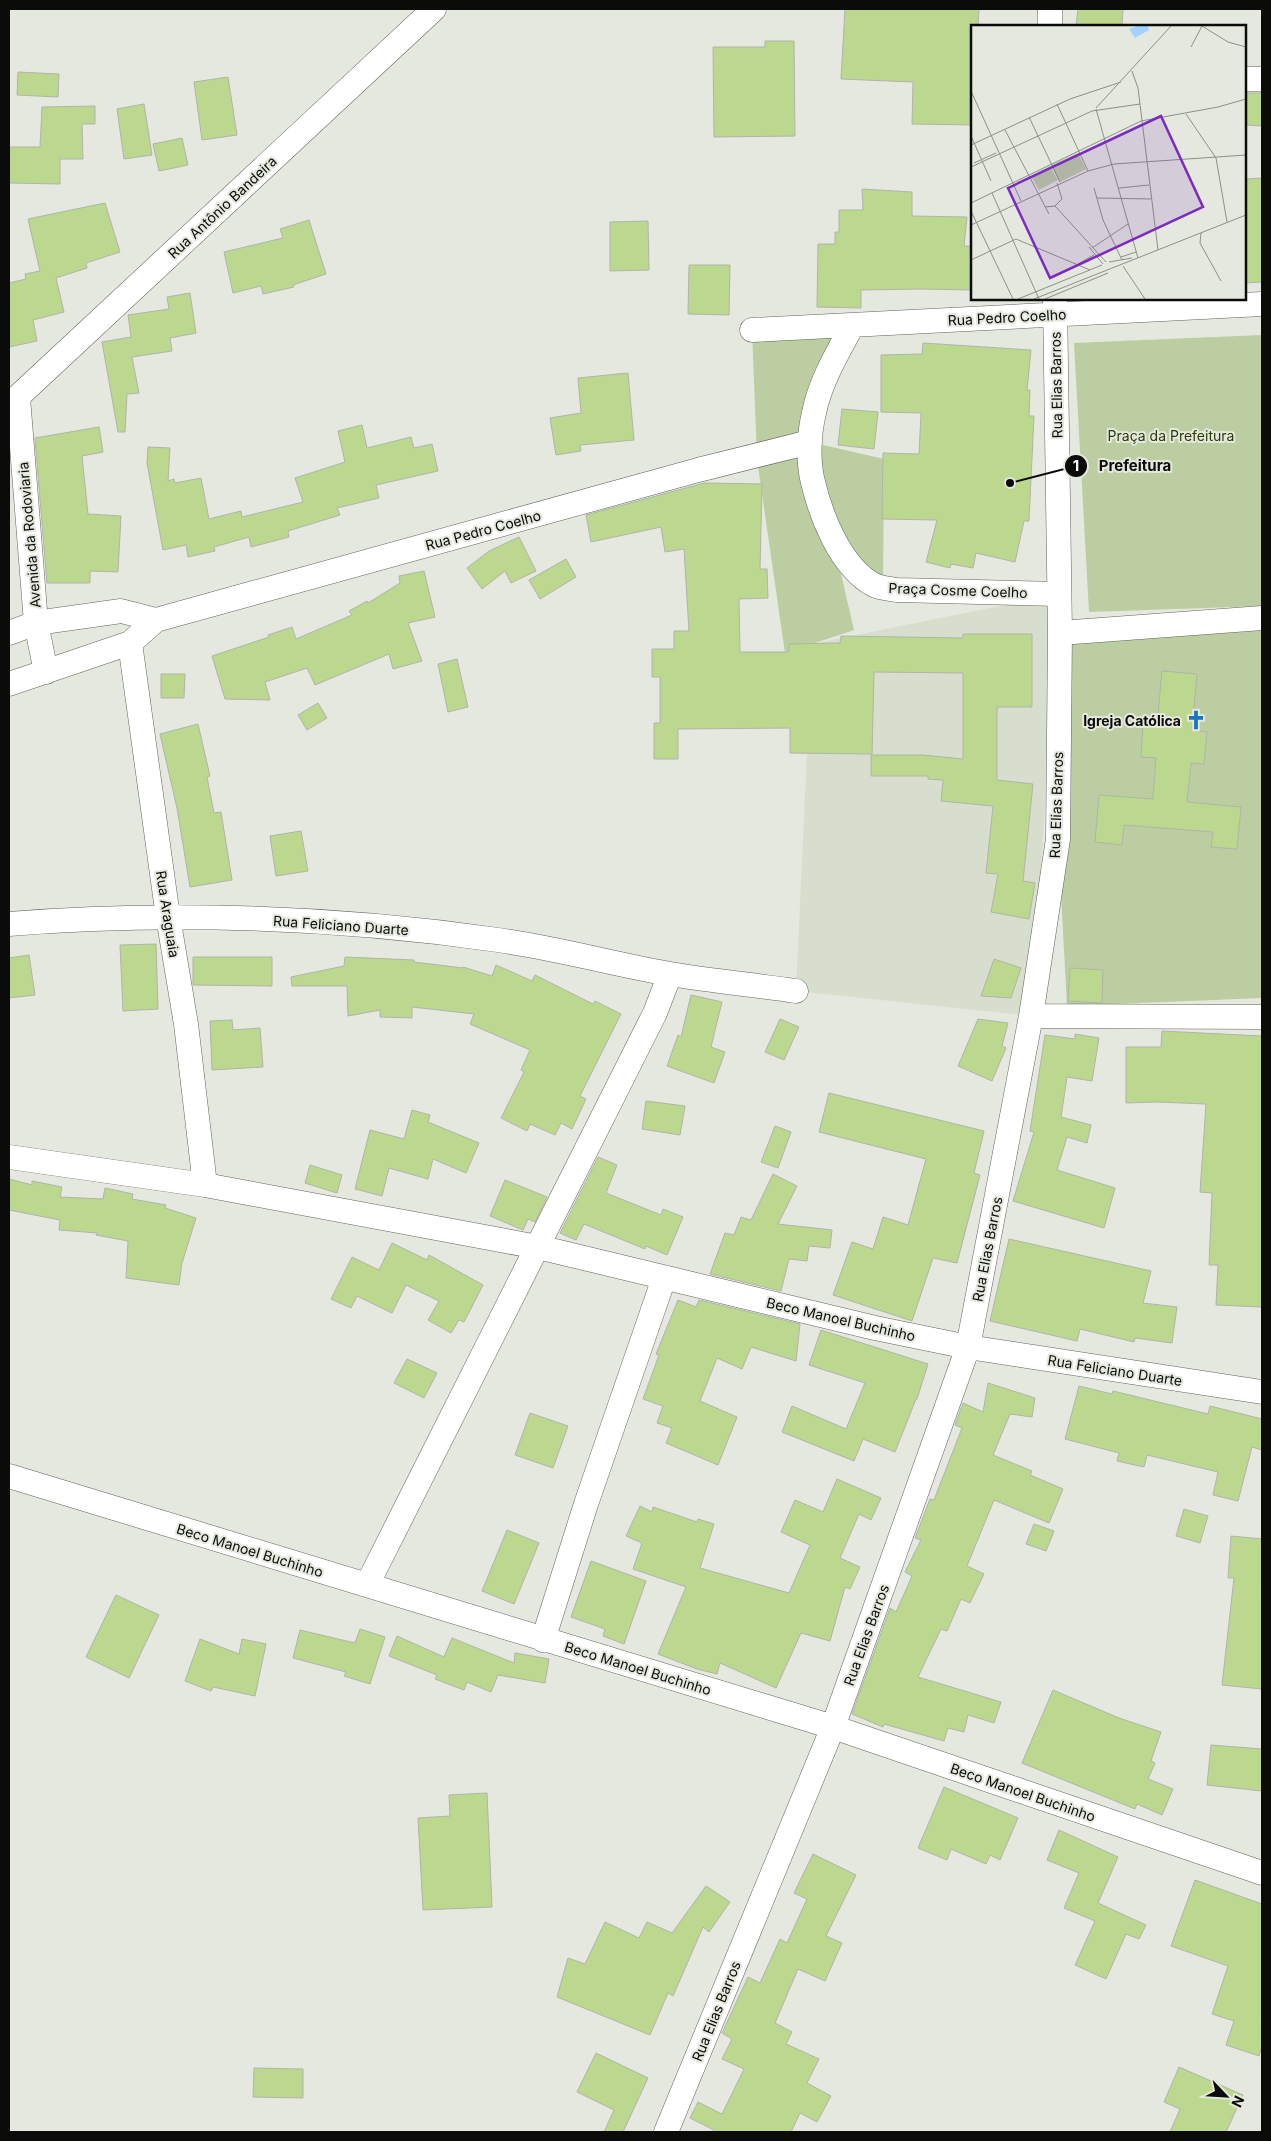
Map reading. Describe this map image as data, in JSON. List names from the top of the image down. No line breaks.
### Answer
{"streets":{"street":["Rua Antônio Bandeira","Rua Pedro Coelho","Rua Elias Barros","Avenida da Rodoviaria","Praça Cosme Coelho","Rua Araguaia","Rua Feliciano Duarte","Beco Manoel Buchinho"]},"crossings":[["Rua Antônio Bandeira","Avenida da Rodoviaria"],["Rua Pedro Coelho","Rua Elias Barros"],["Rua Pedro Coelho","Avenida da Rodoviaria"],["Rua Pedro Coelho","Praça Cosme Coelho"],["Rua Pedro Coelho","Rua Araguaia"],["Rua Elias Barros","Praça Cosme Coelho"],["Rua Elias Barros","Rua Feliciano Duarte"],["Rua Elias Barros","Beco Manoel Buchinho"],["Rua Araguaia","Rua Feliciano Duarte"],["Rua Feliciano Duarte","Beco Manoel Buchinho"]],"parks":["Praça da Prefeitura"],"places":{"other":["Prefeitura"],"church":["Igreja Católica"]},"north":"bottom right"}
